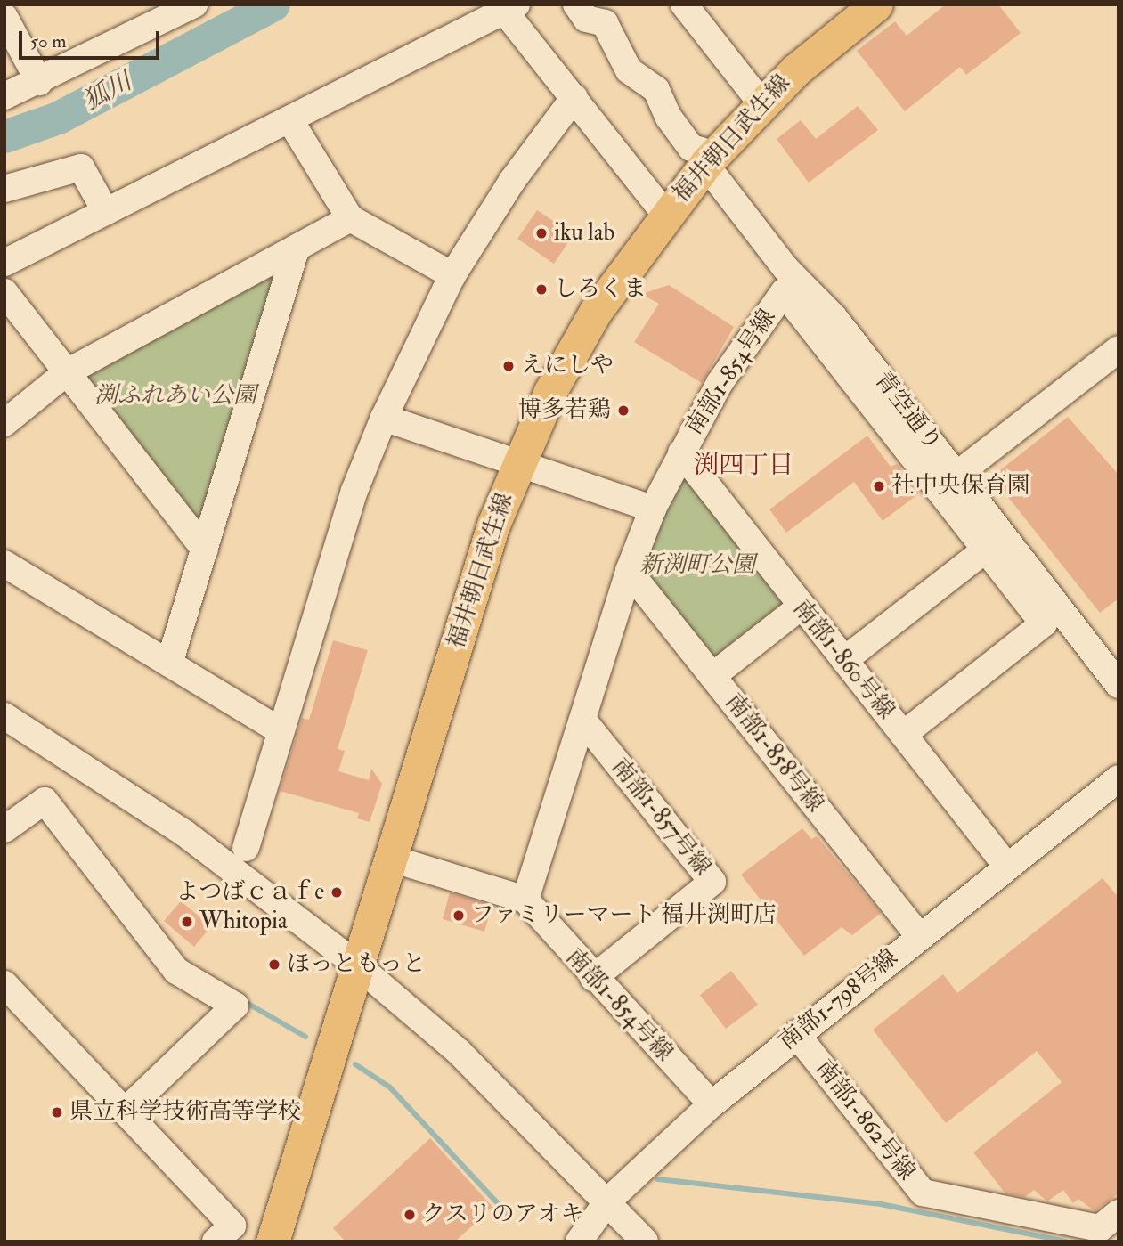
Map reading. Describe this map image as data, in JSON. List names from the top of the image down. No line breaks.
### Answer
{"streets":{"main road":["福井朝日武生線"],"street":["南部1-854号線","青空通り","南部1-860号線","南部1-858号線","南部1-857号線","南部1-798号線","南部1-862号線"]},"crossings":[["南部1-854号線","青空通り"],["南部1-854号線","南部1-860号線"],["南部1-854号線","南部1-858号線"],["南部1-854号線","南部1-857号線"],["南部1-854号線","南部1-798号線"],["南部1-860号線","南部1-798号線"],["南部1-858号線","南部1-798号線"],["南部1-798号線","南部1-862号線"]],"districts":["渕四丁目"],"water":["狐川"],"parks":["渕ふれあい公園","新渕町公園"],"places":["iku lab","しろくま","えにしや","博多若鶏","社中央保育園","よつばｃａｆe","ファミリーマート 福井渕町店","Whitopia","ほっともっと","県立科学技術高等学校","クスリのアオキ"],"scale_bar":"50 m"}
